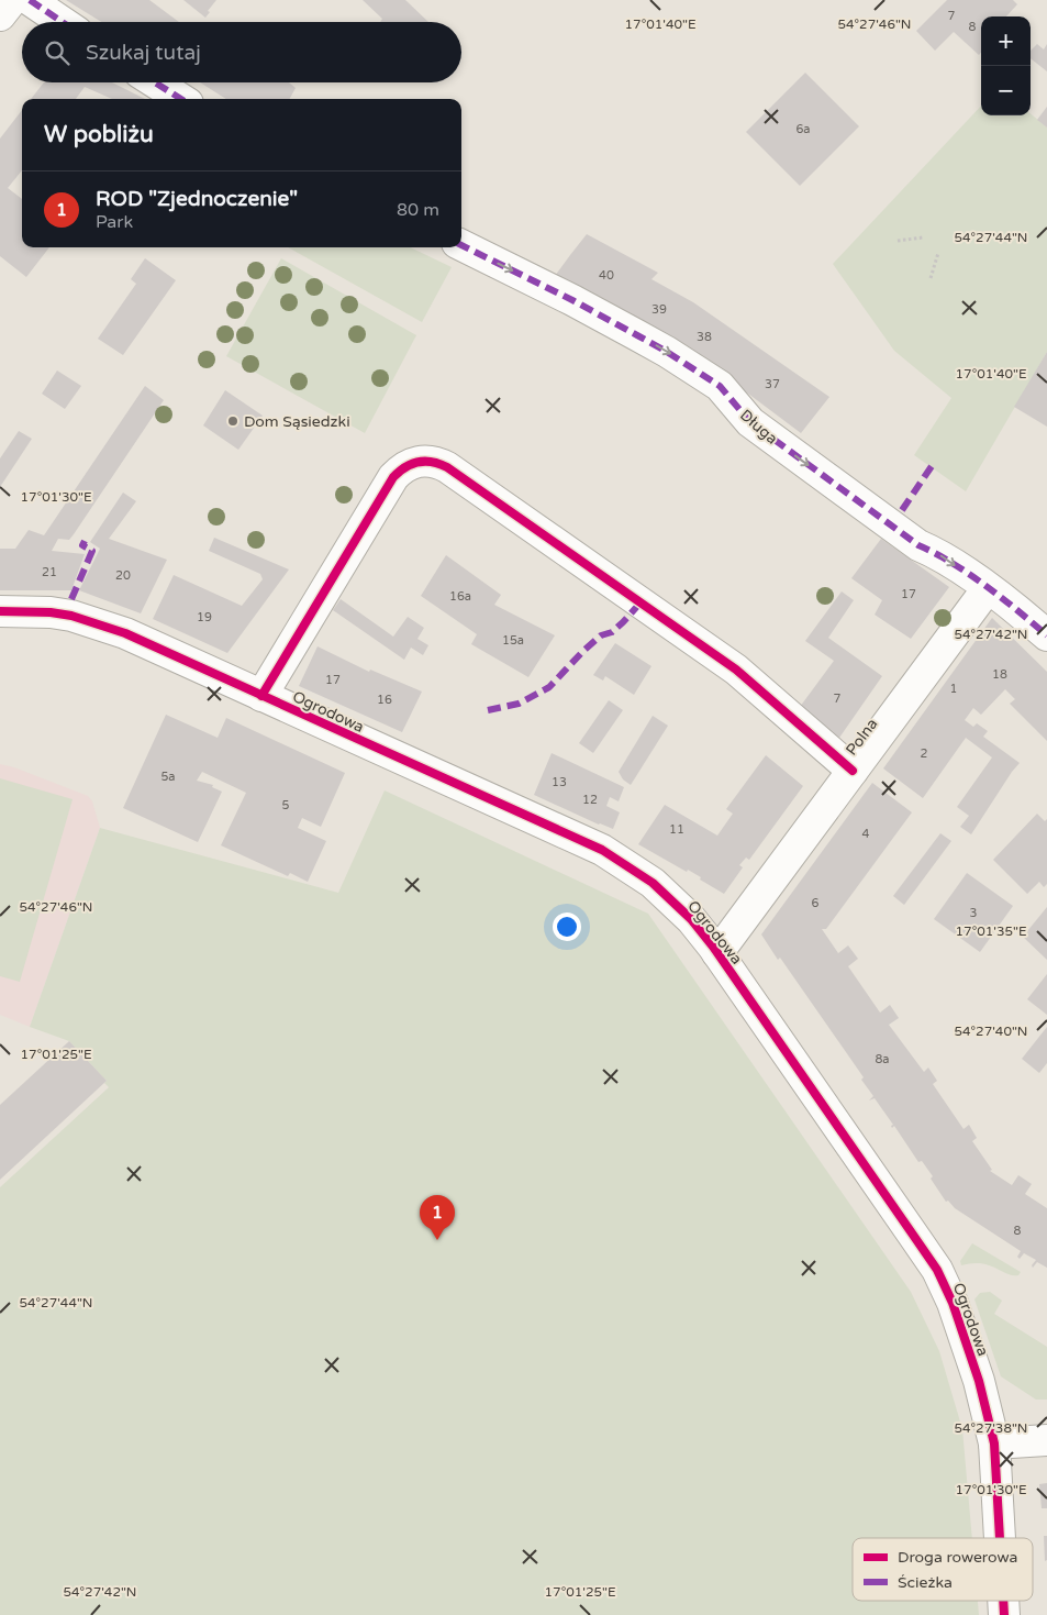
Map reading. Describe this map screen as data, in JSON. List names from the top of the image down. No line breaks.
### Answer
{"streets":{"street":["Długa","Ogrodowa","Polna"]},"crossings":[["Długa","Polna"],["Ogrodowa","Polna"]],"one_way":["Długa"],"places":["Dom Sąsiedzki"],"house_numbers":["7","8","6a","40","39","38","37","21","20","17","16a","19","15a","18","17","1","7","16","2","5a","13","12","5","11","4","6","3","8a","8"],"legend":["Droga rowerowa","Ścieżka"],"page":{"map_buttons":["+","−"],"search":"Szukaj tutaj","heading":"W pobliżu","list":[{"mark":"1","name":"ROD \"Zjednoczenie\"","note":"Park","value":"80 m"}],"pins":"1"},"coordinates":["17°01'40\"E","54°27'46\"N","54°27'44\"N","17°01'30\"E","54°27'42\"N","17°01'35\"E","54°27'40\"N","17°01'25\"E","54°27'38\"N"]}
